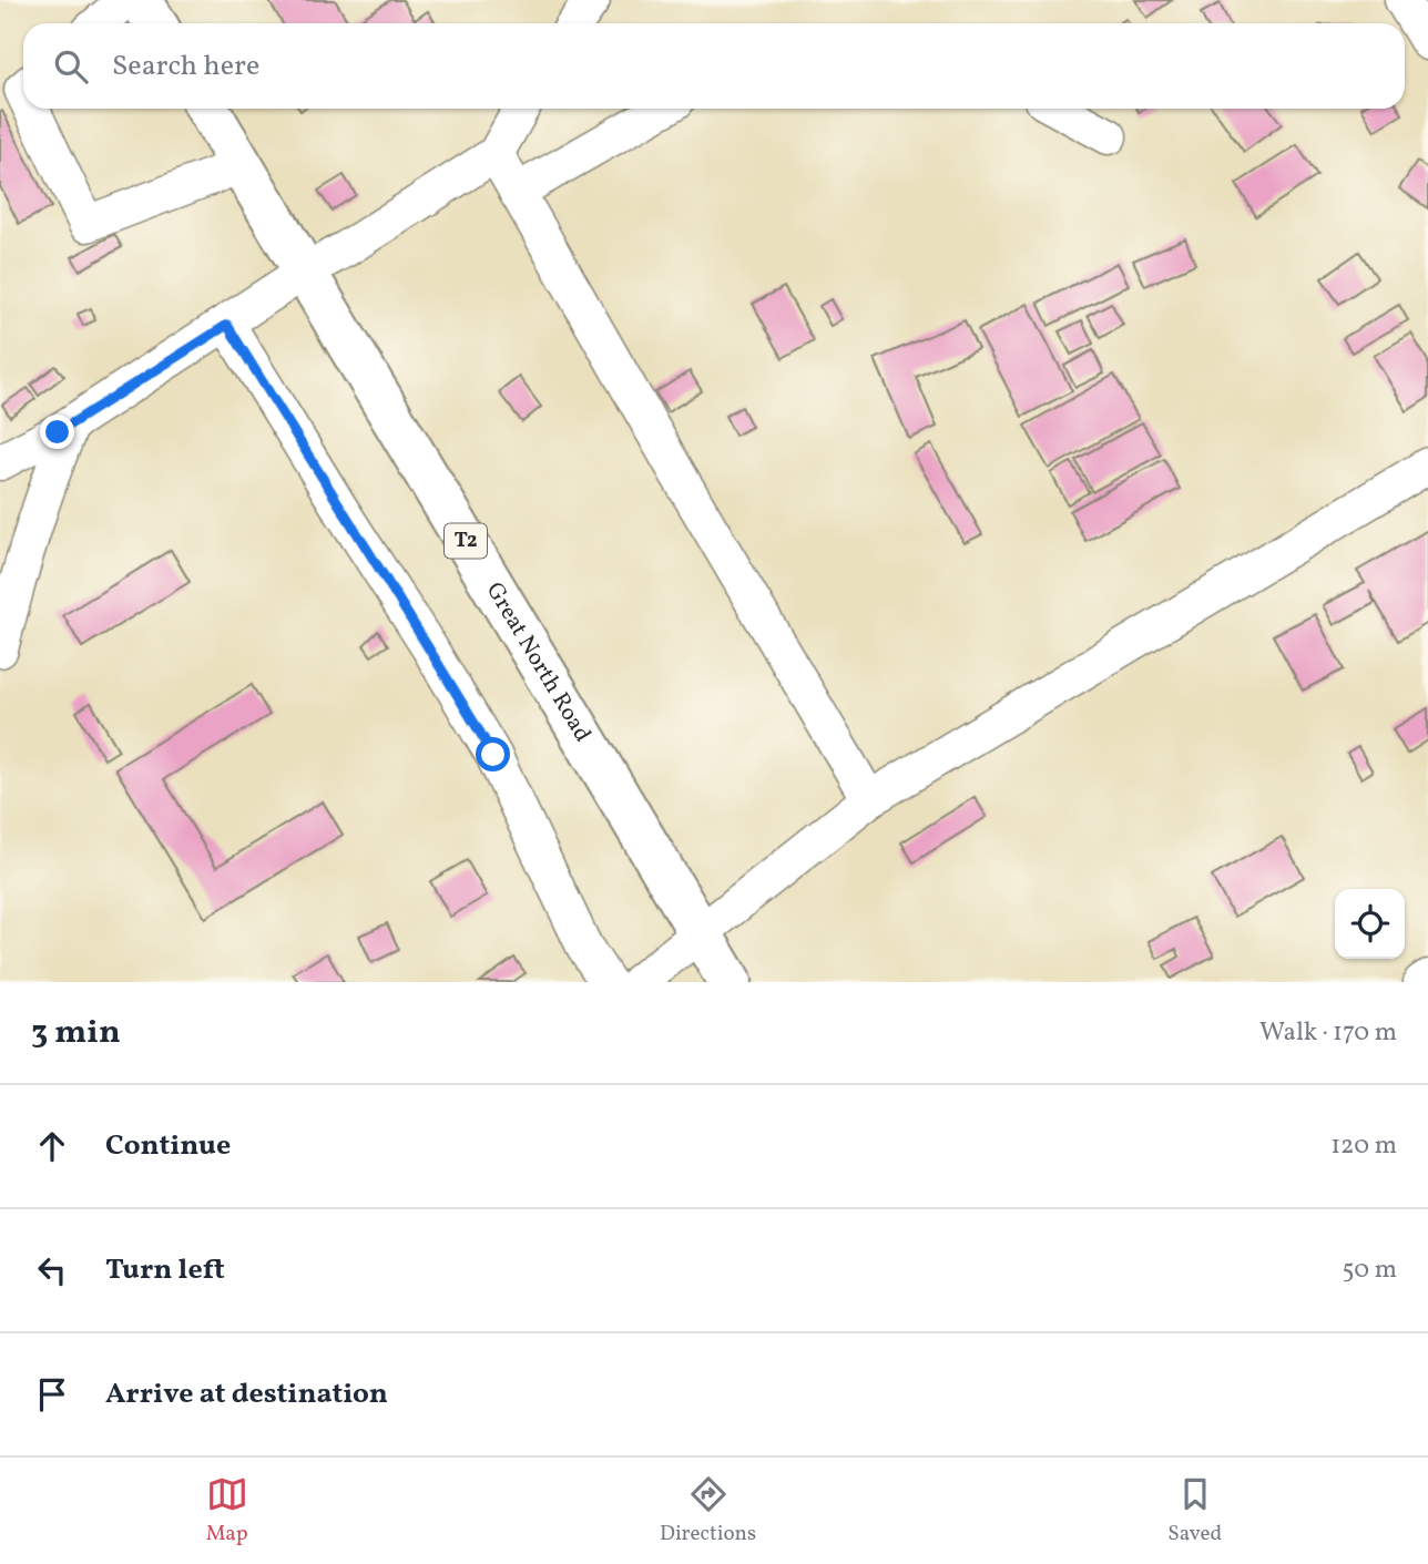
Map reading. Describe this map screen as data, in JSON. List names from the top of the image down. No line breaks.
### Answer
{"streets":{"highway":["T2","Great North Road"]},"page":{"search":"Search here","heading":["3 min","Walk · 170 m"],"list":[["Continue","120 m"],["Turn left","50 m"],"Arrive at destination"],"nav":["Map","Directions","Saved"]}}
